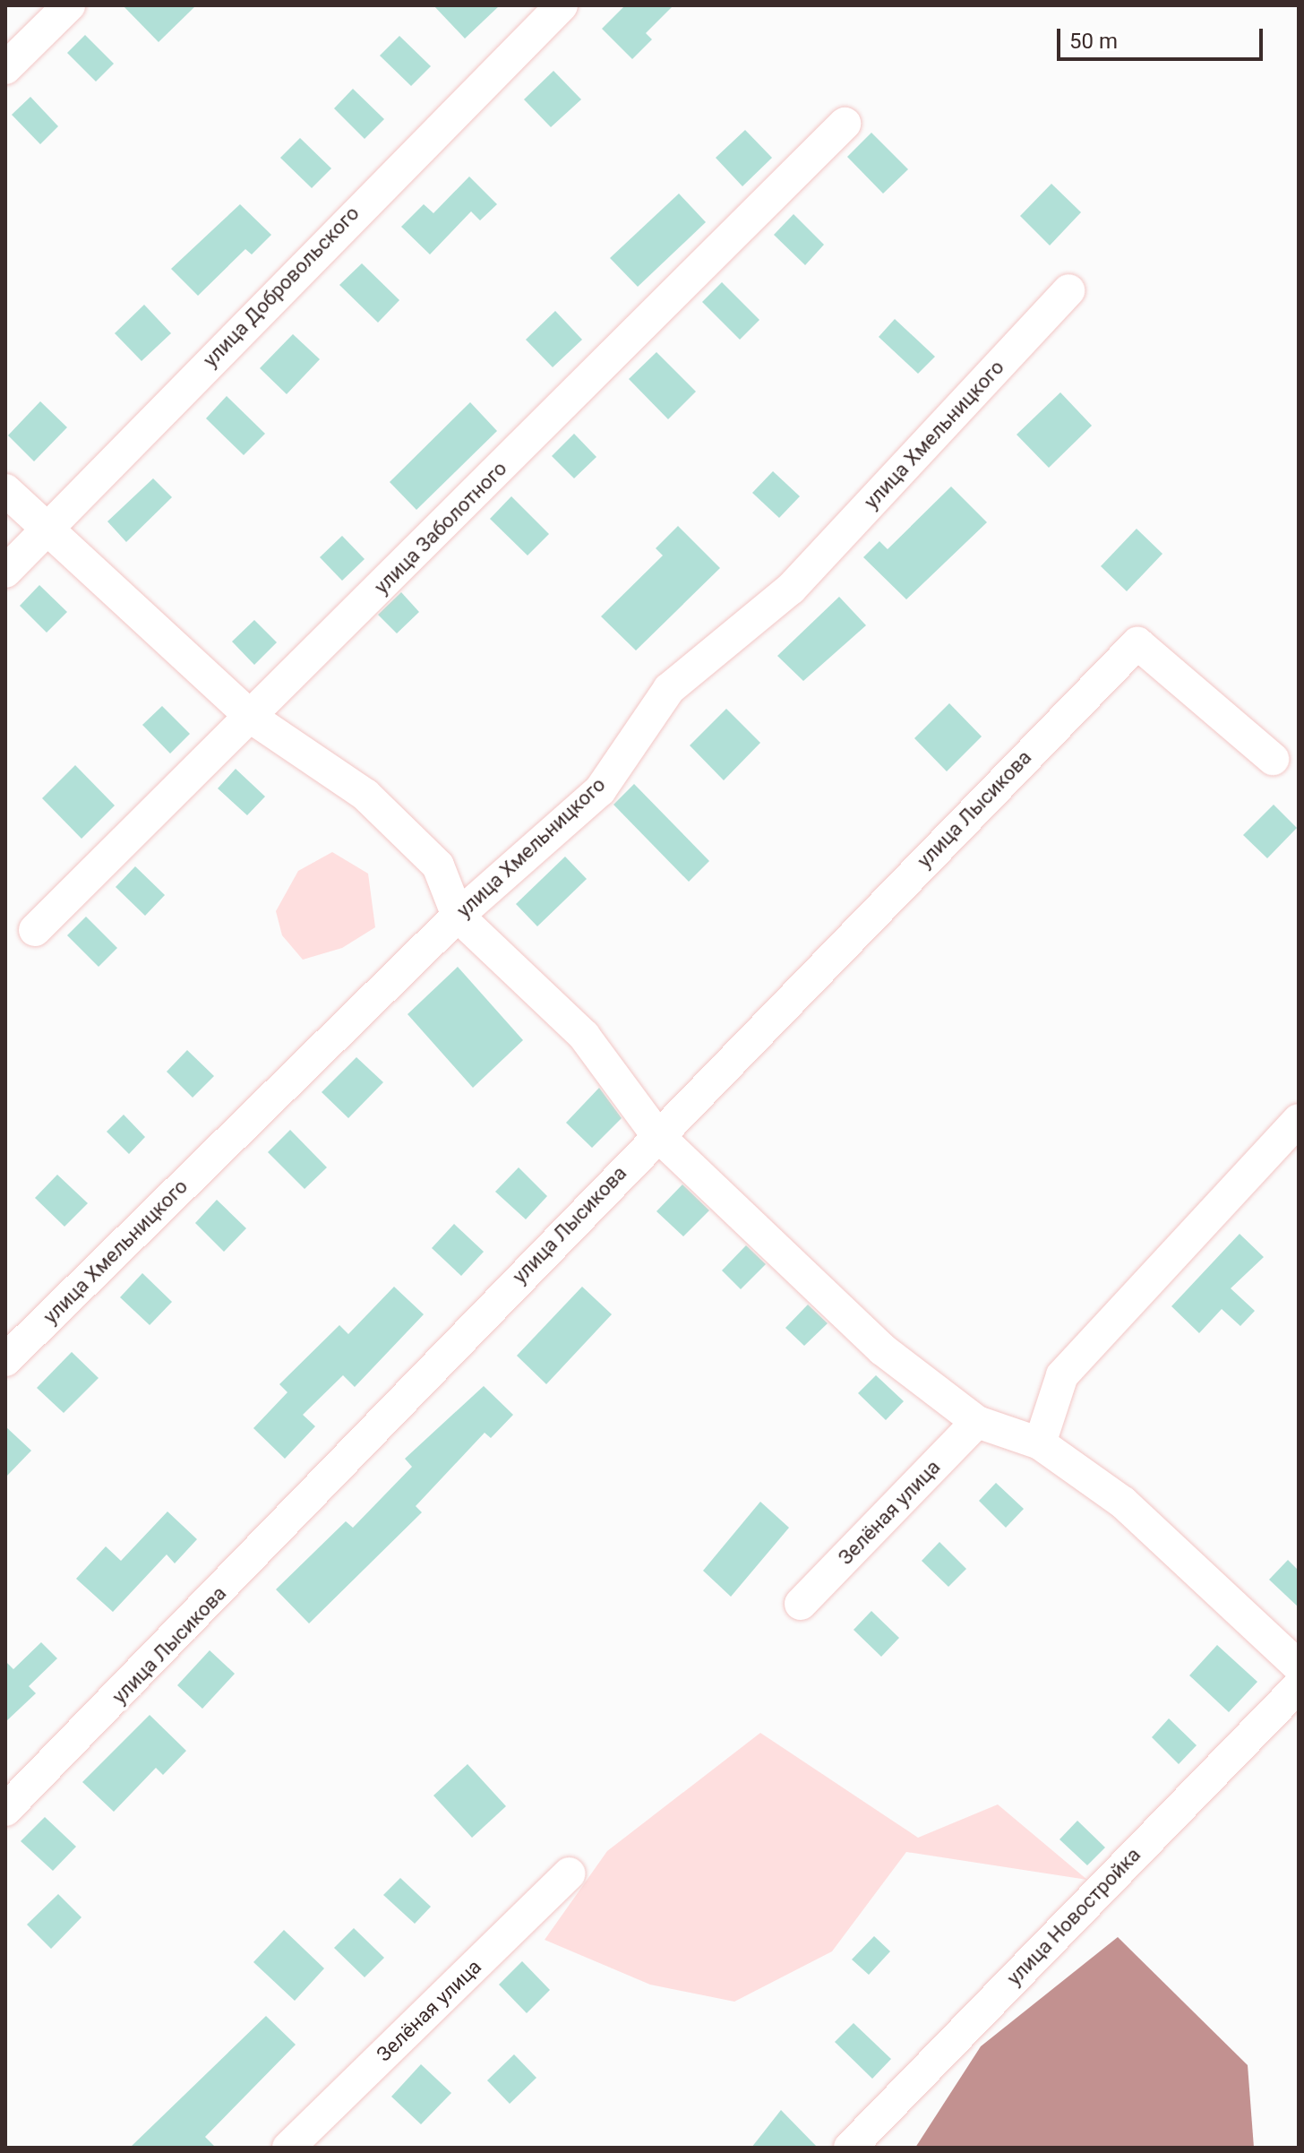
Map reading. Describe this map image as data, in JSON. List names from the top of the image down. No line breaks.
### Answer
{"streets":{"street":["улица Добровольского","улица Хмельницкого","улица Заболотного","улица Лысикова","Зелёная улица","улица Новостройка"]},"scale_bar":"50 m"}
